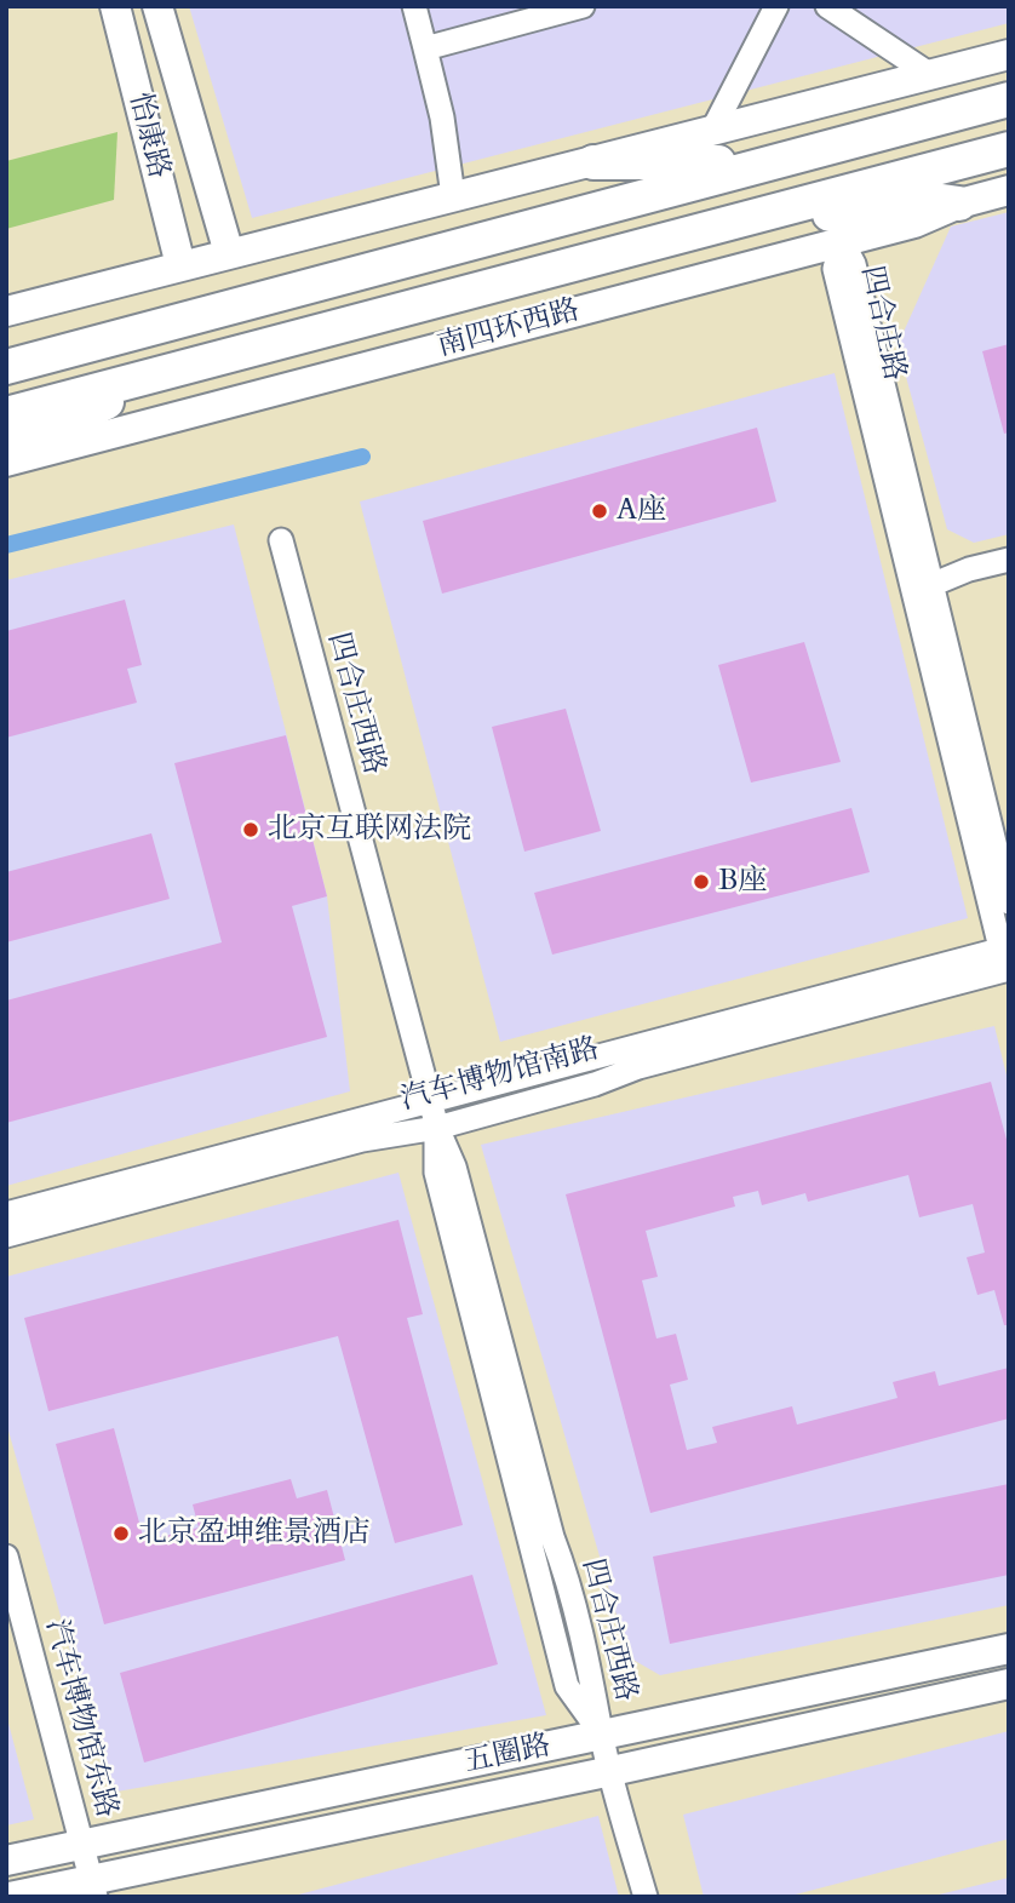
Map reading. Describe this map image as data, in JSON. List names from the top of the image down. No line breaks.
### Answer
{"streets":{"highway":["南四环西路"],"main road":["怡康路","五圈路"],"street":["四合庄路","四合庄西路","汽车博物馆南路","汽车博物馆东路"]},"crossings":[["四合庄路","南四环西路"],["四合庄路","汽车博物馆南路"],["四合庄西路","汽车博物馆南路"],["四合庄西路","五圈路"],["汽车博物馆东路","五圈路"]],"places":["A座","北京互联网法院","B座","北京盈坤维景酒店"]}
